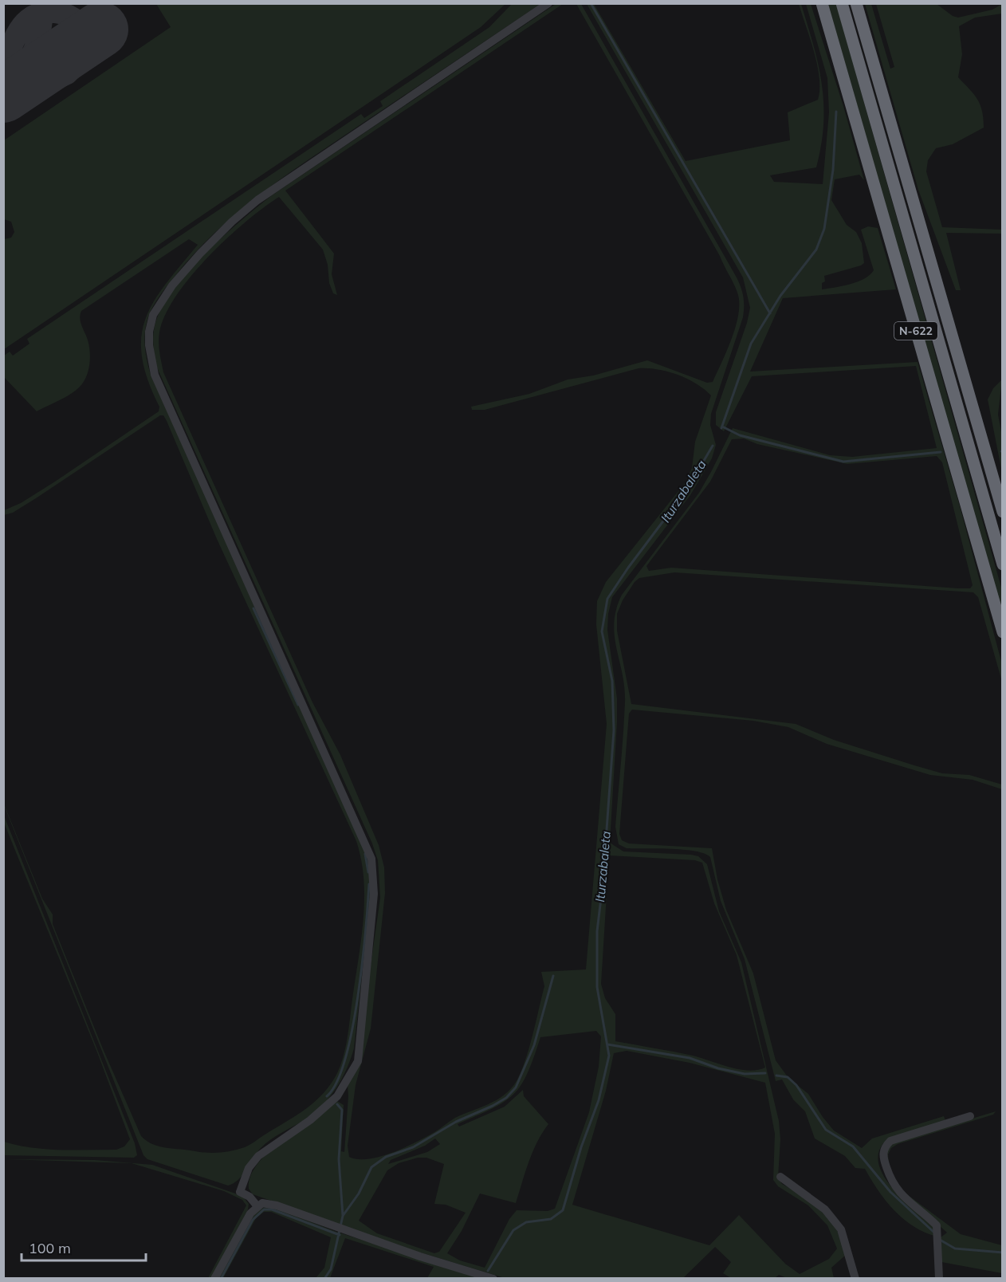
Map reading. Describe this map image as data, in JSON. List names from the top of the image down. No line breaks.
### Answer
{"streets":{"highway":["N-622"]},"water":["Iturzabaleta"],"scale_bar":"100 m"}
